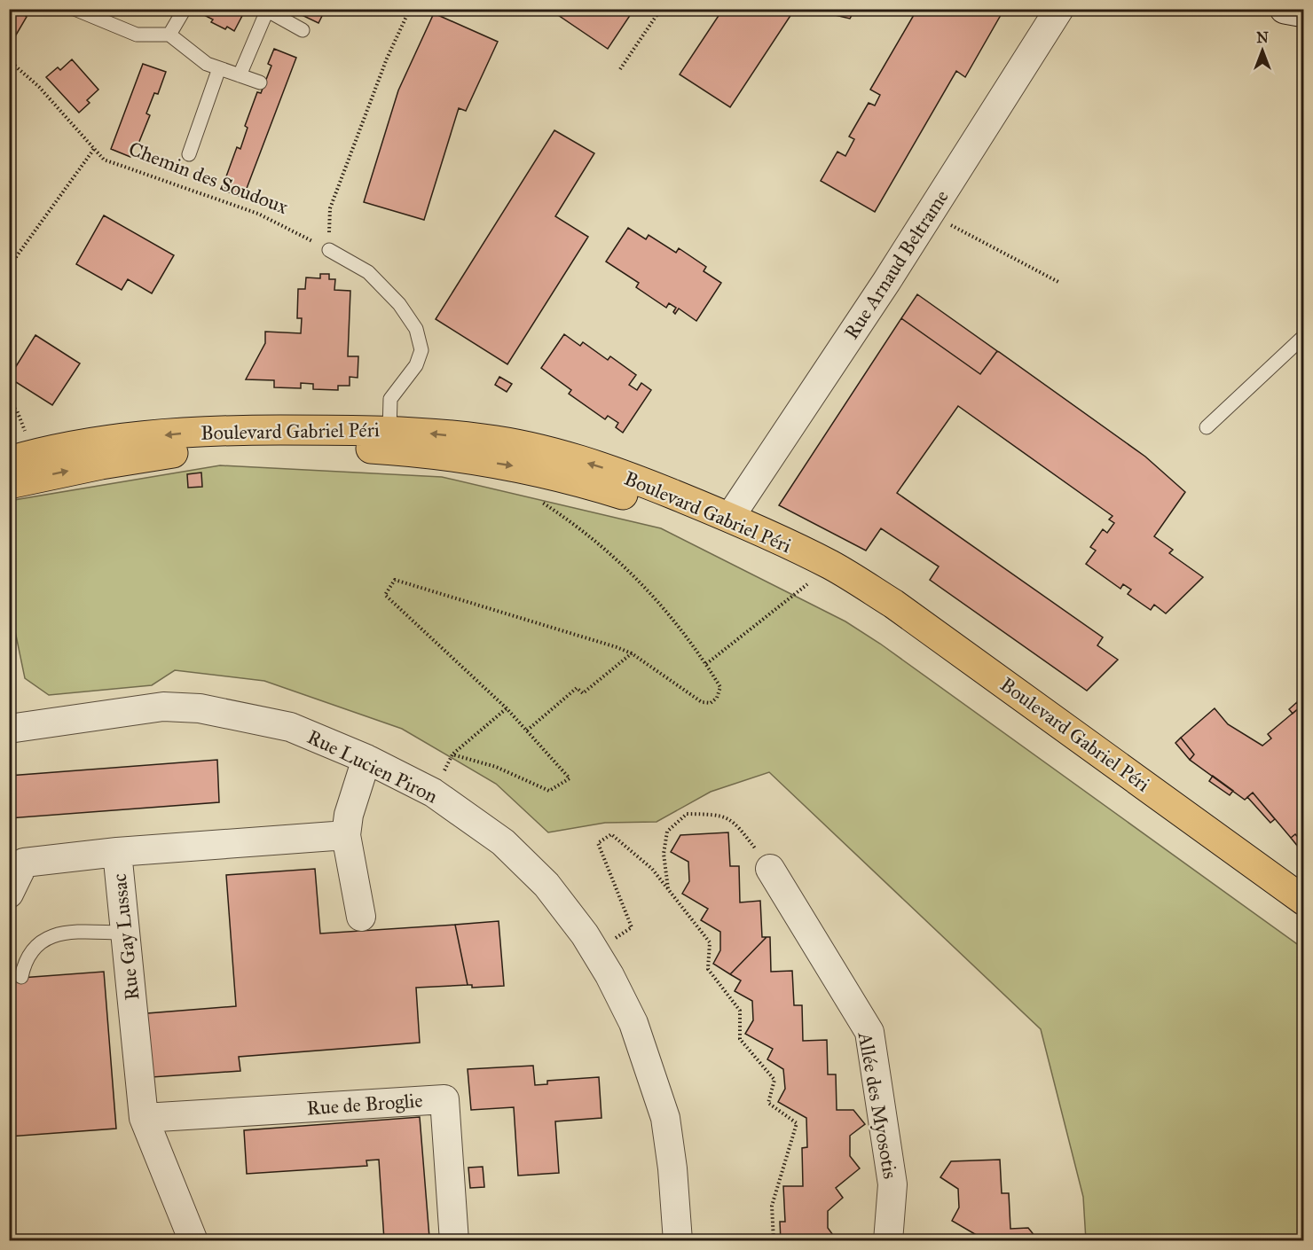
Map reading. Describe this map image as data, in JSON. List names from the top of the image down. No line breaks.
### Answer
{"streets":{"main road":["Boulevard Gabriel Péri"],"street":["Rue Arnaud Beltrame","Rue Lucien Piron","Rue Gay Lussac","Rue de Broglie","Allée des Myosotis"],"path":["Chemin des Soudoux"]},"crossings":[["Rue Arnaud Beltrame","Boulevard Gabriel Péri"],["Rue Gay Lussac","Rue de Broglie"]],"north":"top"}
